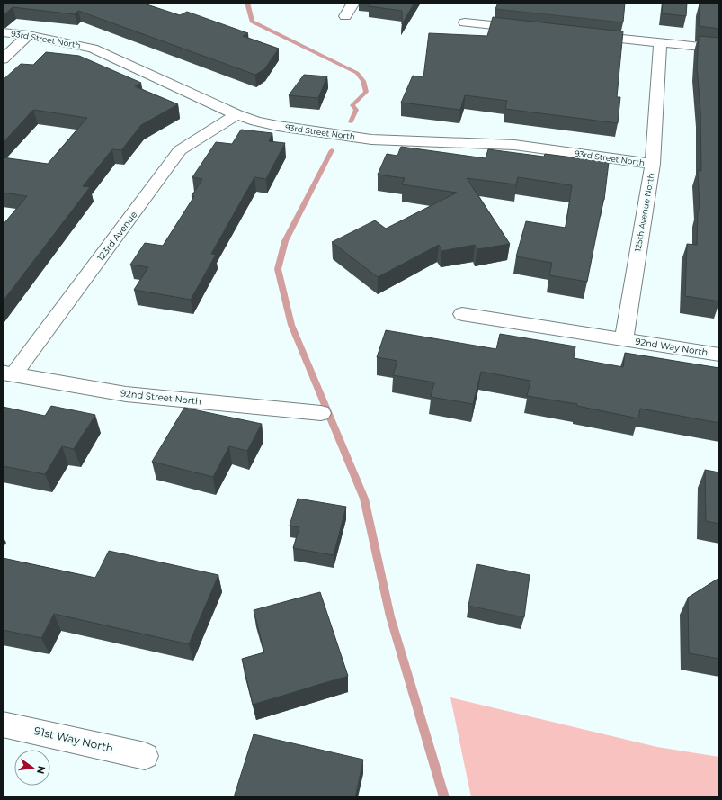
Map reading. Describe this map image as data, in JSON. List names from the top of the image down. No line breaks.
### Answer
{"streets":{"street":["93rd Street North","125th Avenue North","123rd Avenue","92nd Way North","92nd Street North","91st Way North"]},"crossings":[["93rd Street North","125th Avenue North"],["93rd Street North","123rd Avenue"],["125th Avenue North","92nd Way North"],["123rd Avenue","92nd Street North"]],"north":"right"}
